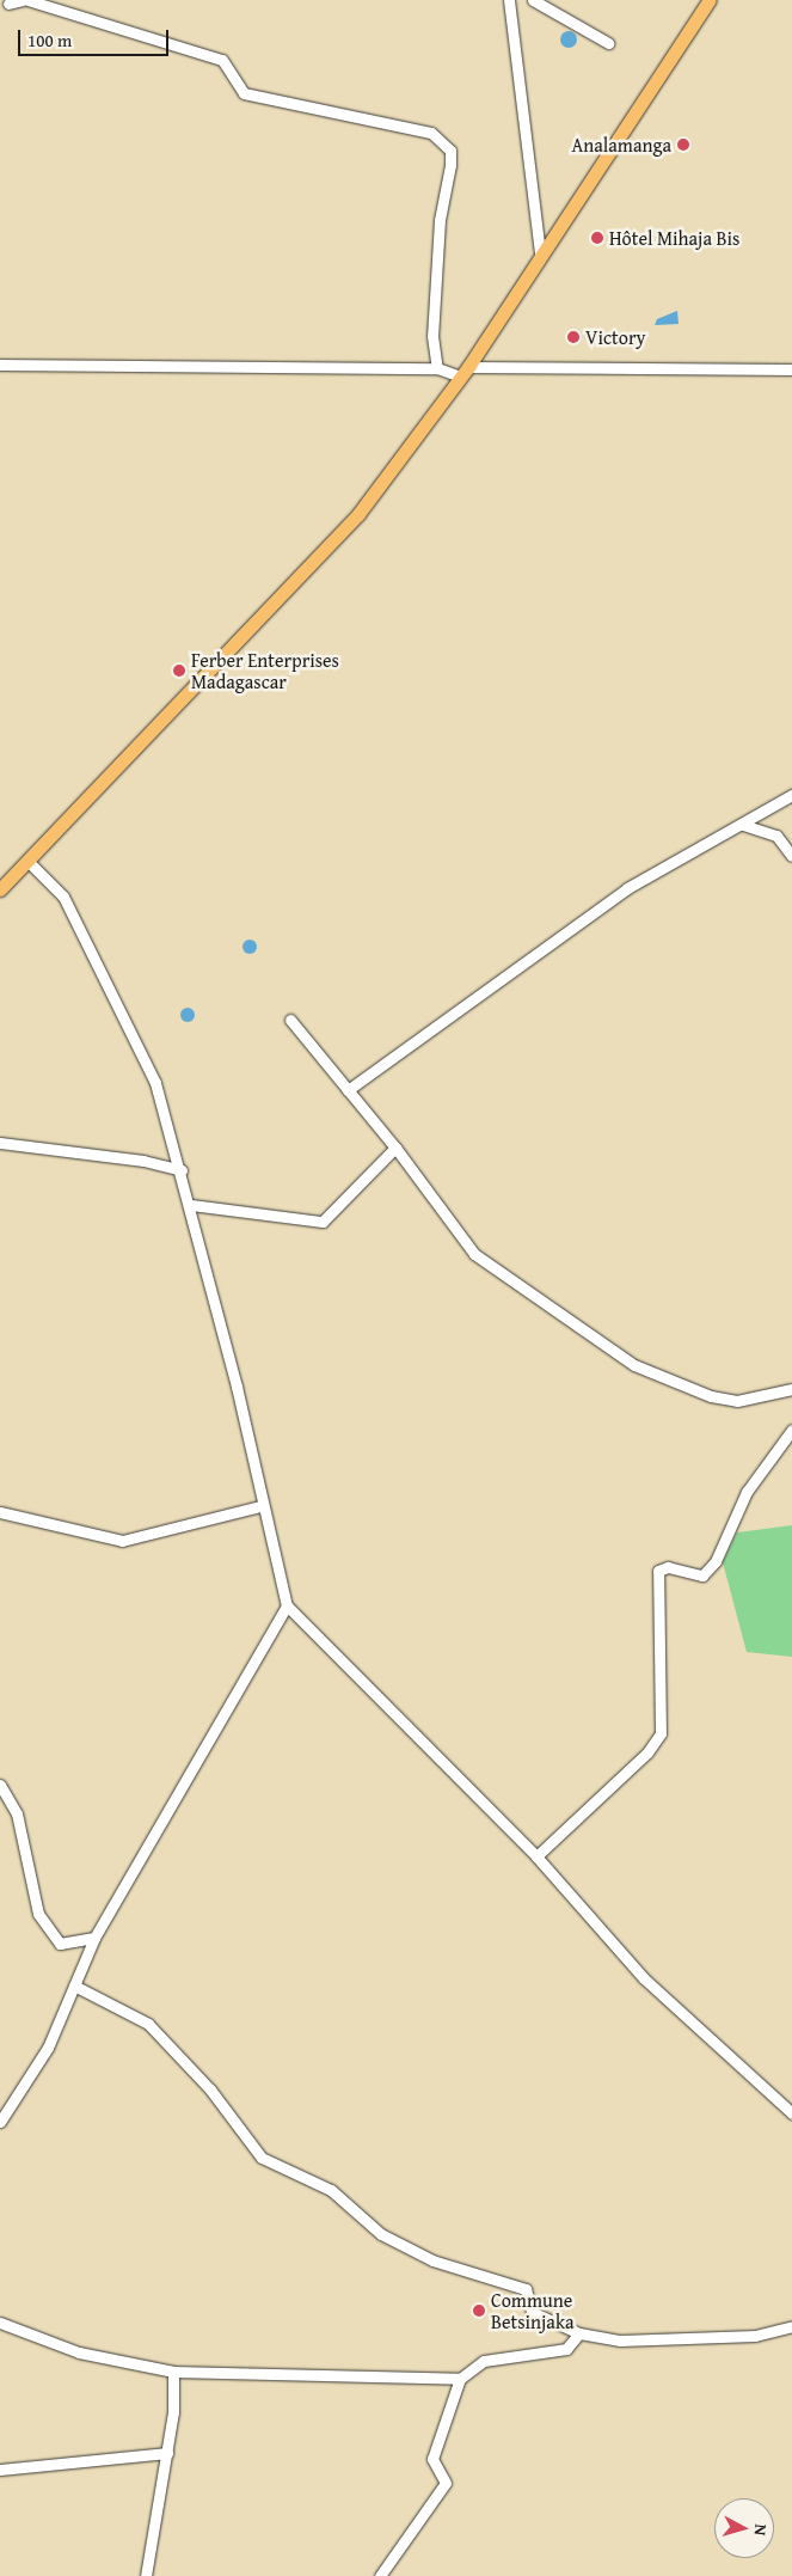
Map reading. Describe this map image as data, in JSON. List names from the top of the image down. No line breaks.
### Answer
{"places":["Analamanga","Hôtel Mihaja Bis","Victory","Ferber Enterprises Madagascar","Commune Betsinjaka"],"scale_bar":"100 m","north":"right"}
